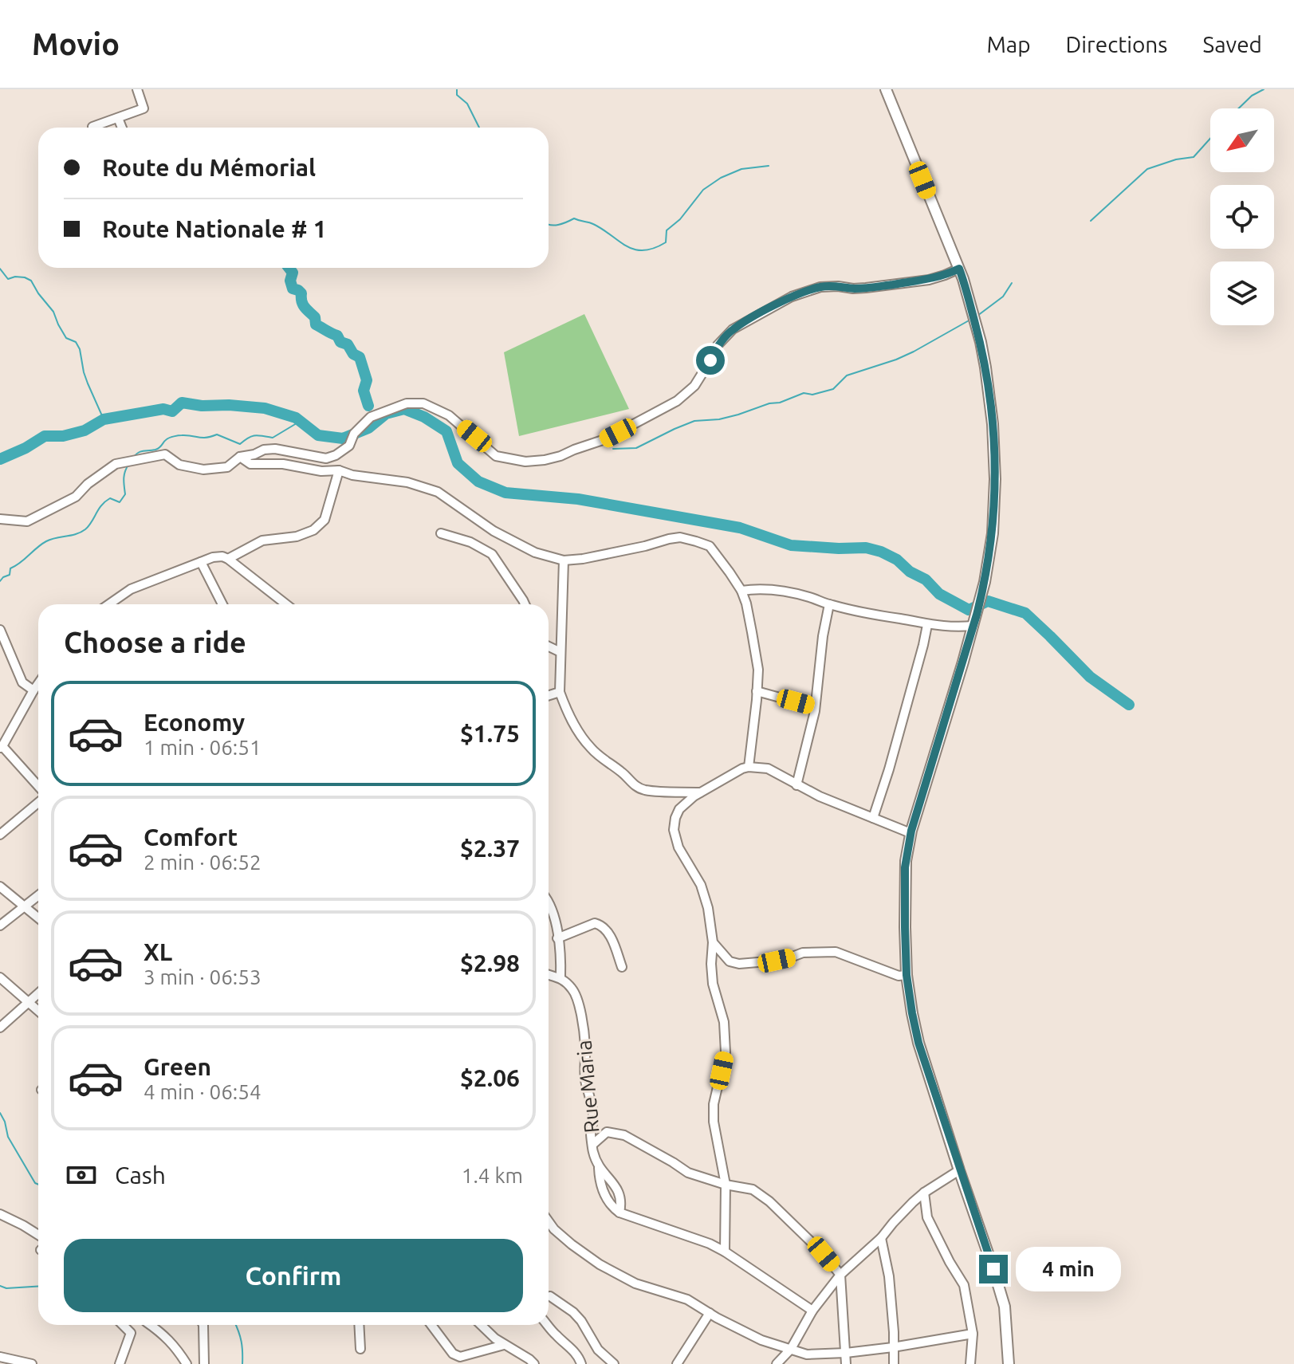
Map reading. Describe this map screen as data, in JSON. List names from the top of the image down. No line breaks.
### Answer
{"streets":{"street":["Rue Maria"]},"north":"bottom left","page":{"header":"Movio","nav":["Map","Directions","Saved"],"banner":["Route du Mémorial","Route Nationale # 1"],"heading":"Choose a ride","list":[{"name":"Economy","note":"1 min · 06:51","value":"$1.75"},{"name":"Comfort","note":"2 min · 06:52","value":"$2.37"},{"name":"XL","note":"3 min · 06:53","value":"$2.98"},{"name":"Green","note":"4 min · 06:54","value":"$2.06"}],"pay":["Cash","1.4 km"],"buttons":"Confirm","bubble":"4 min"}}
